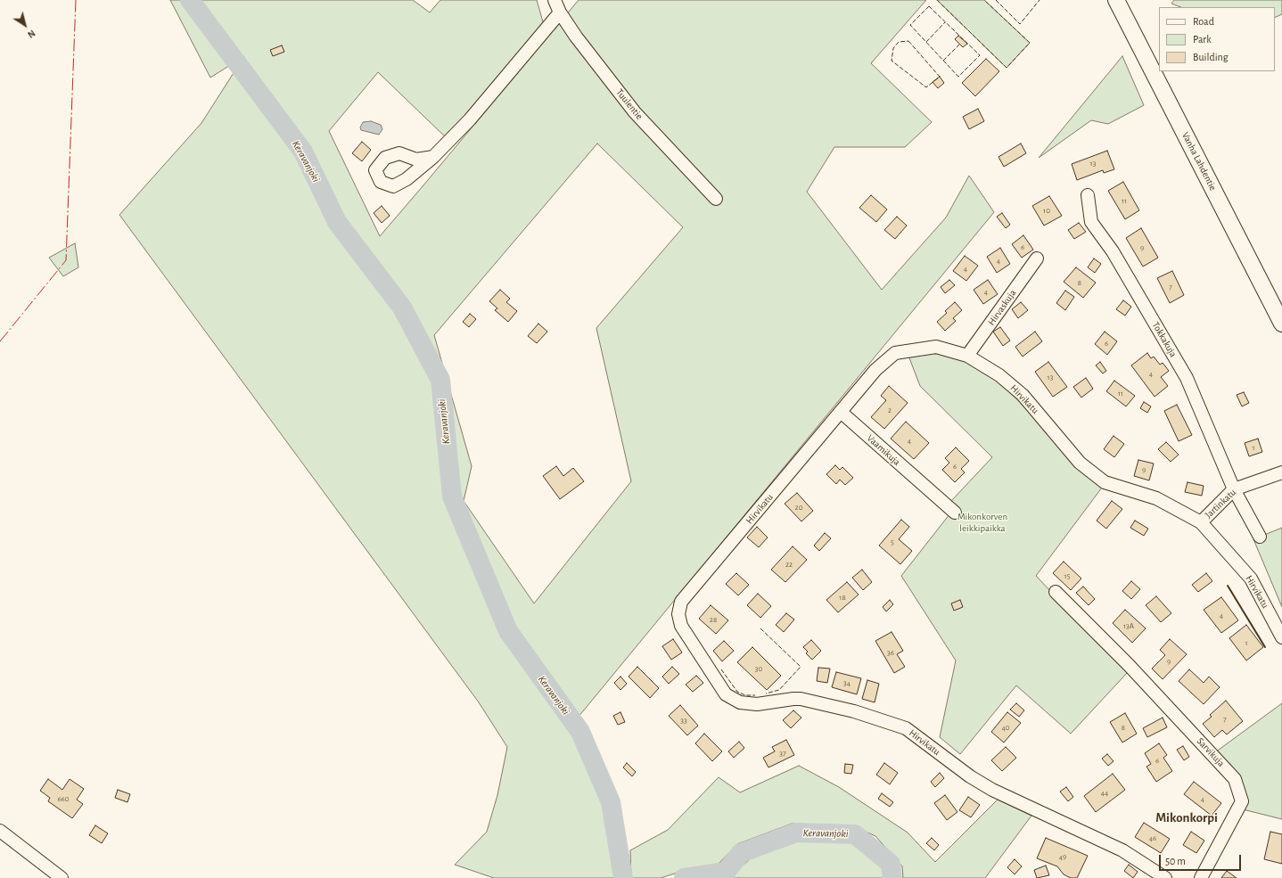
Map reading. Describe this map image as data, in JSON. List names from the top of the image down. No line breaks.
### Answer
{"streets":{"main road":["Vanha Lahdentie"],"street":["Tuulentie","Hirvaskuja","Tokkakuja","Hirvikatu","Vaamikuja","Jartinkatu","Sarvikuja"]},"crossings":[["Hirvaskuja","Hirvikatu"],["Tokkakuja","Jartinkatu"],["Hirvikatu","Vaamikuja"],["Hirvikatu","Jartinkatu"]],"districts":["Mikonkorpi"],"water":["Keravanjoki"],"parks":["Mikonkorven leikkipaikka"],"house_numbers":["13","11","10","6","9","4","4","8","7","4","6","4","13","11","2","4","1","6","9","20","5","22","15","18","4","28","13A","1","36","9","30","34","7","33","40","8","37","6","44","660","4","46","49"],"legend":["Road","Park","Building"],"scale_bar":"50 m","north":"bottom right"}
